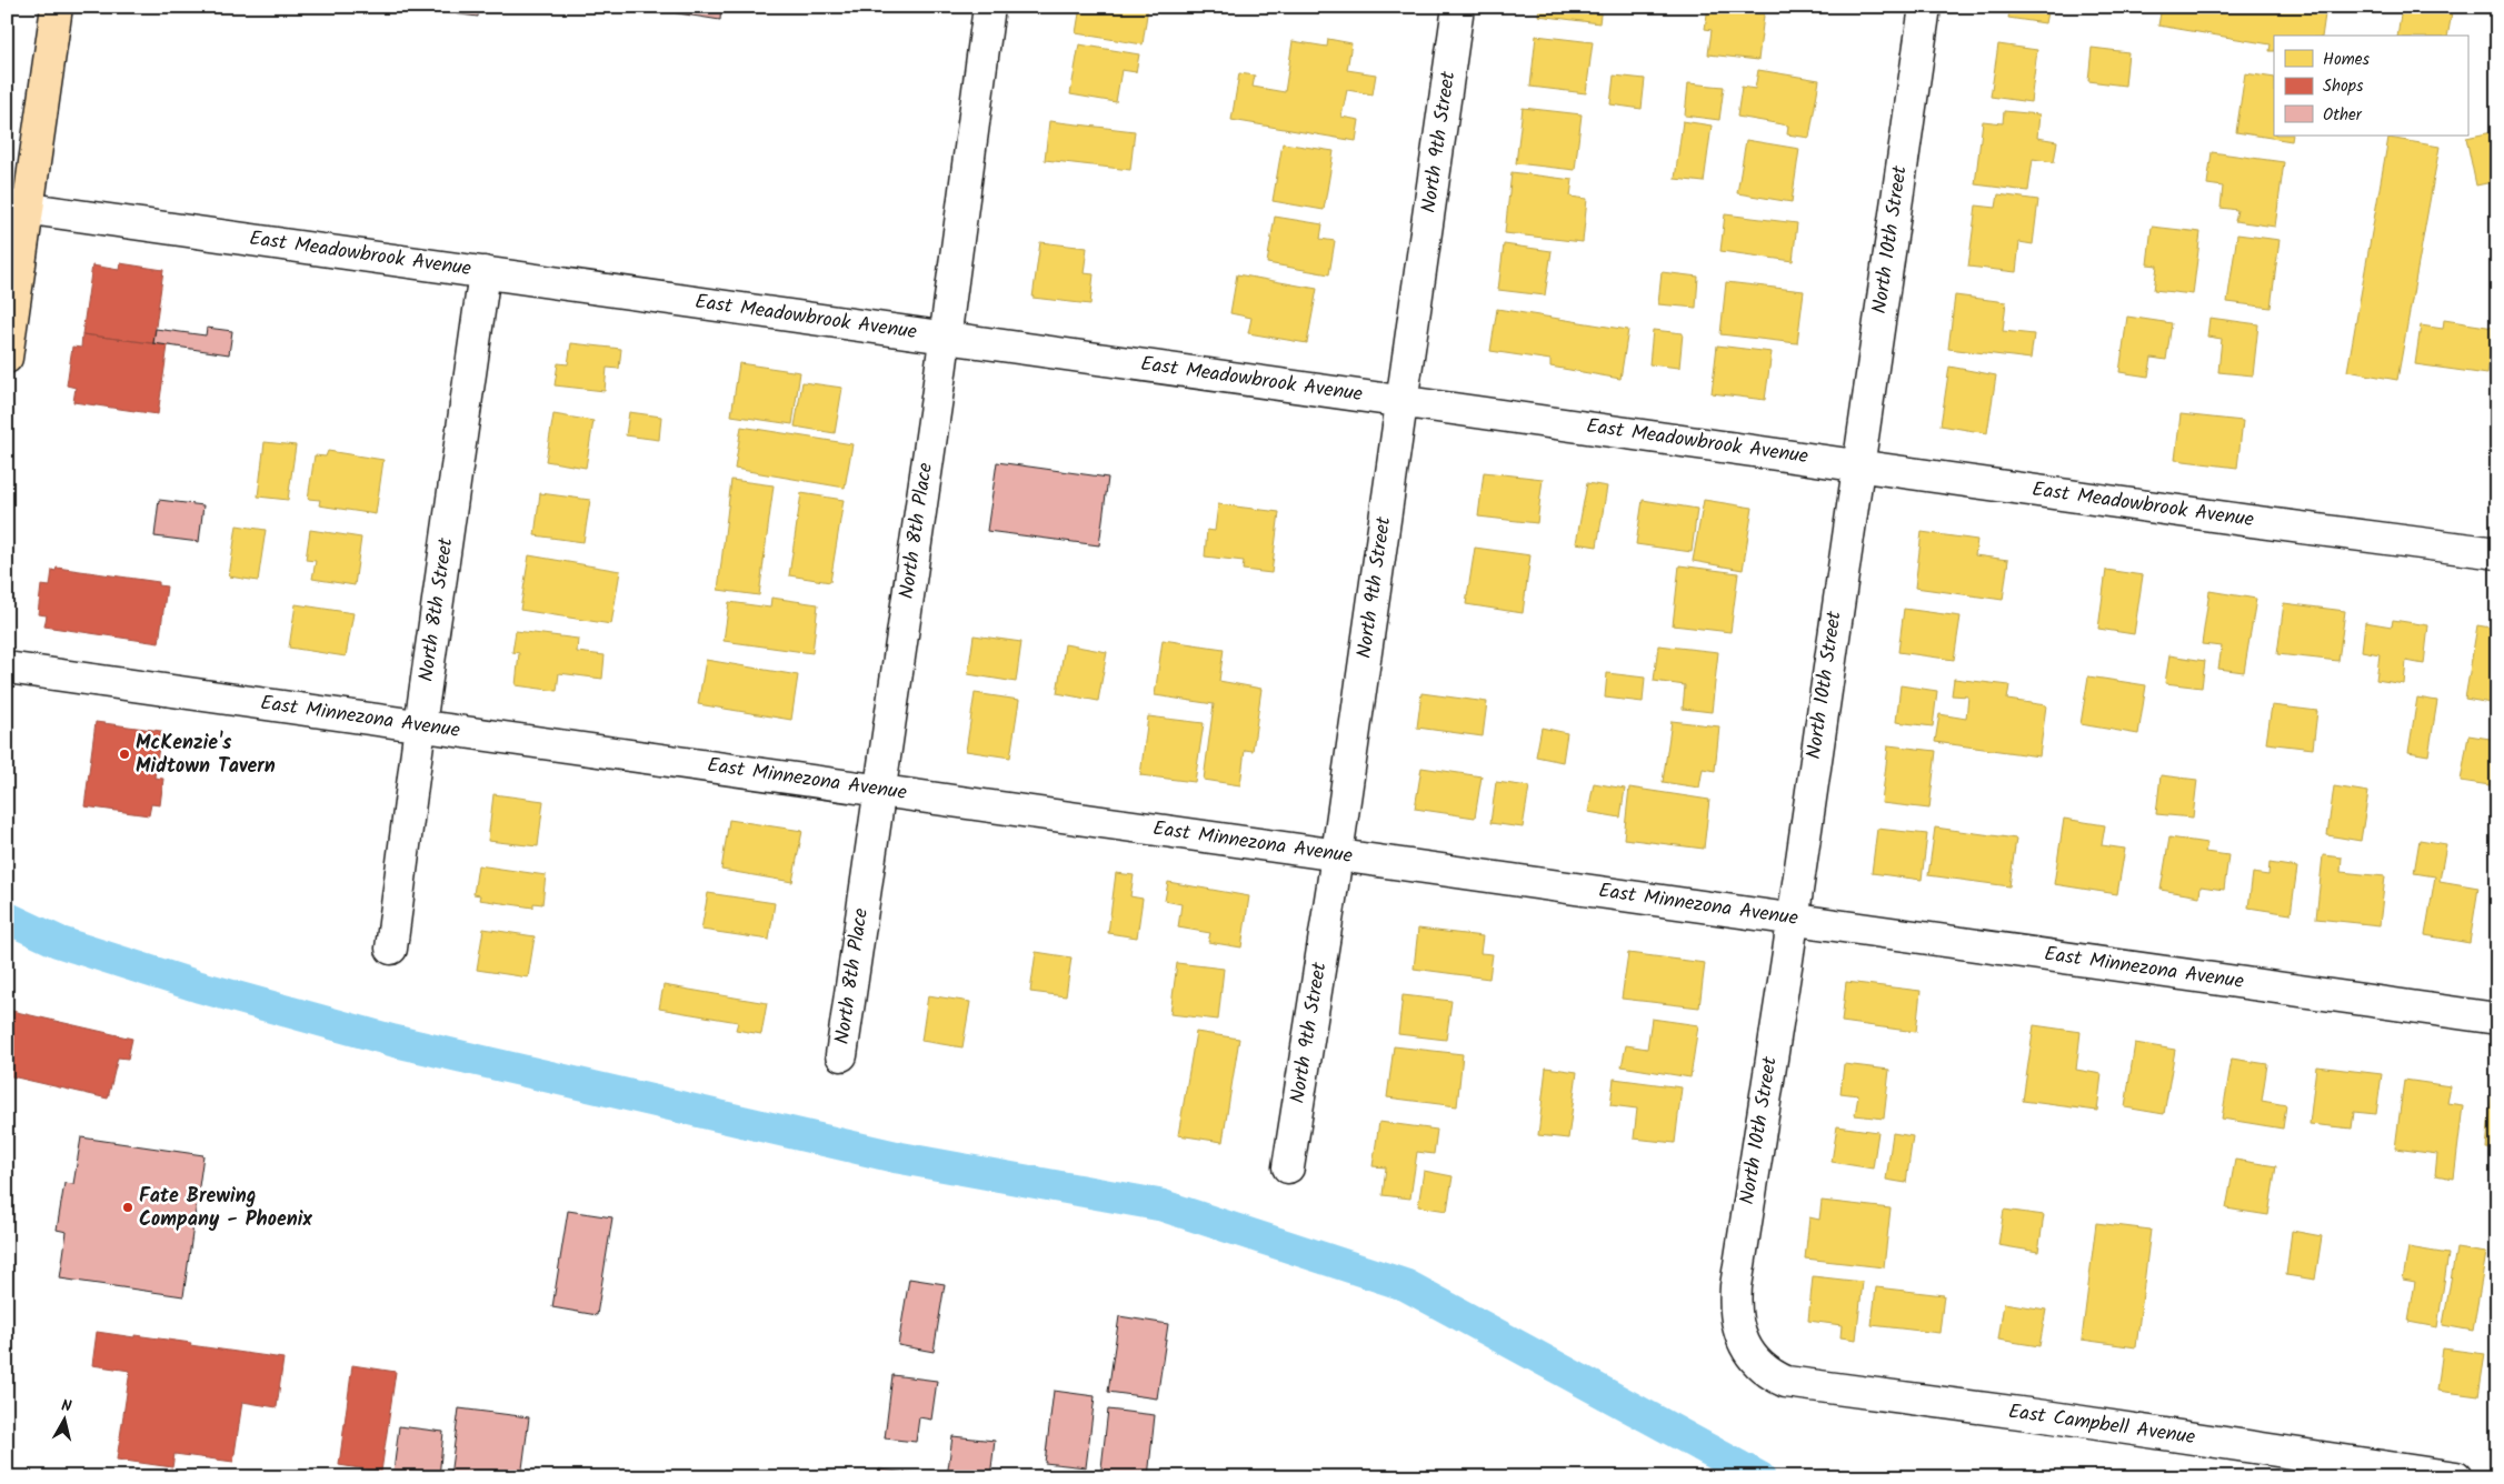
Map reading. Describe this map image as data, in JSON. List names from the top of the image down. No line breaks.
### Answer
{"streets":{"street":["North 9th Street","North 10th Street","East Meadowbrook Avenue","North 8th Place","North 8th Street","East Minnezona Avenue","East Campbell Avenue"]},"crossings":[["North 9th Street","East Meadowbrook Avenue"],["North 9th Street","East Minnezona Avenue"],["North 10th Street","East Meadowbrook Avenue"],["North 10th Street","East Minnezona Avenue"],["North 10th Street","East Campbell Avenue"],["East Meadowbrook Avenue","North 8th Place"],["East Meadowbrook Avenue","North 8th Street"],["North 8th Place","East Minnezona Avenue"],["North 8th Street","East Minnezona Avenue"]],"places":["McKenzie's Midtown Tavern","Fate Brewing Company - Phoenix"],"legend":["Homes","Shops","Other"],"north":"top"}
